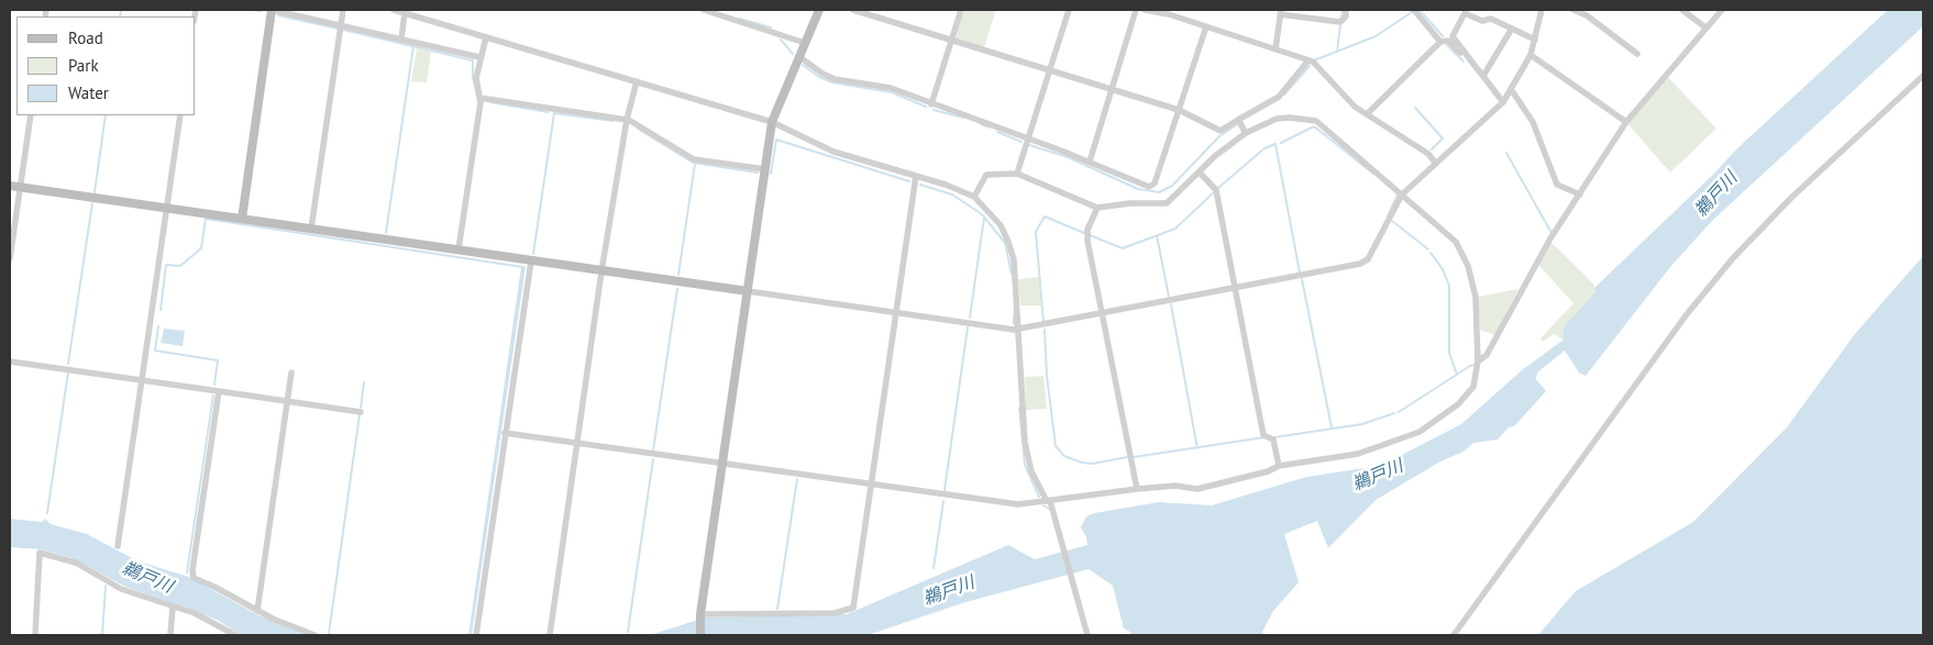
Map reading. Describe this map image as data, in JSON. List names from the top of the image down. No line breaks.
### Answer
{"water":["鵜戸川"],"legend":["Road","Park","Water"]}
